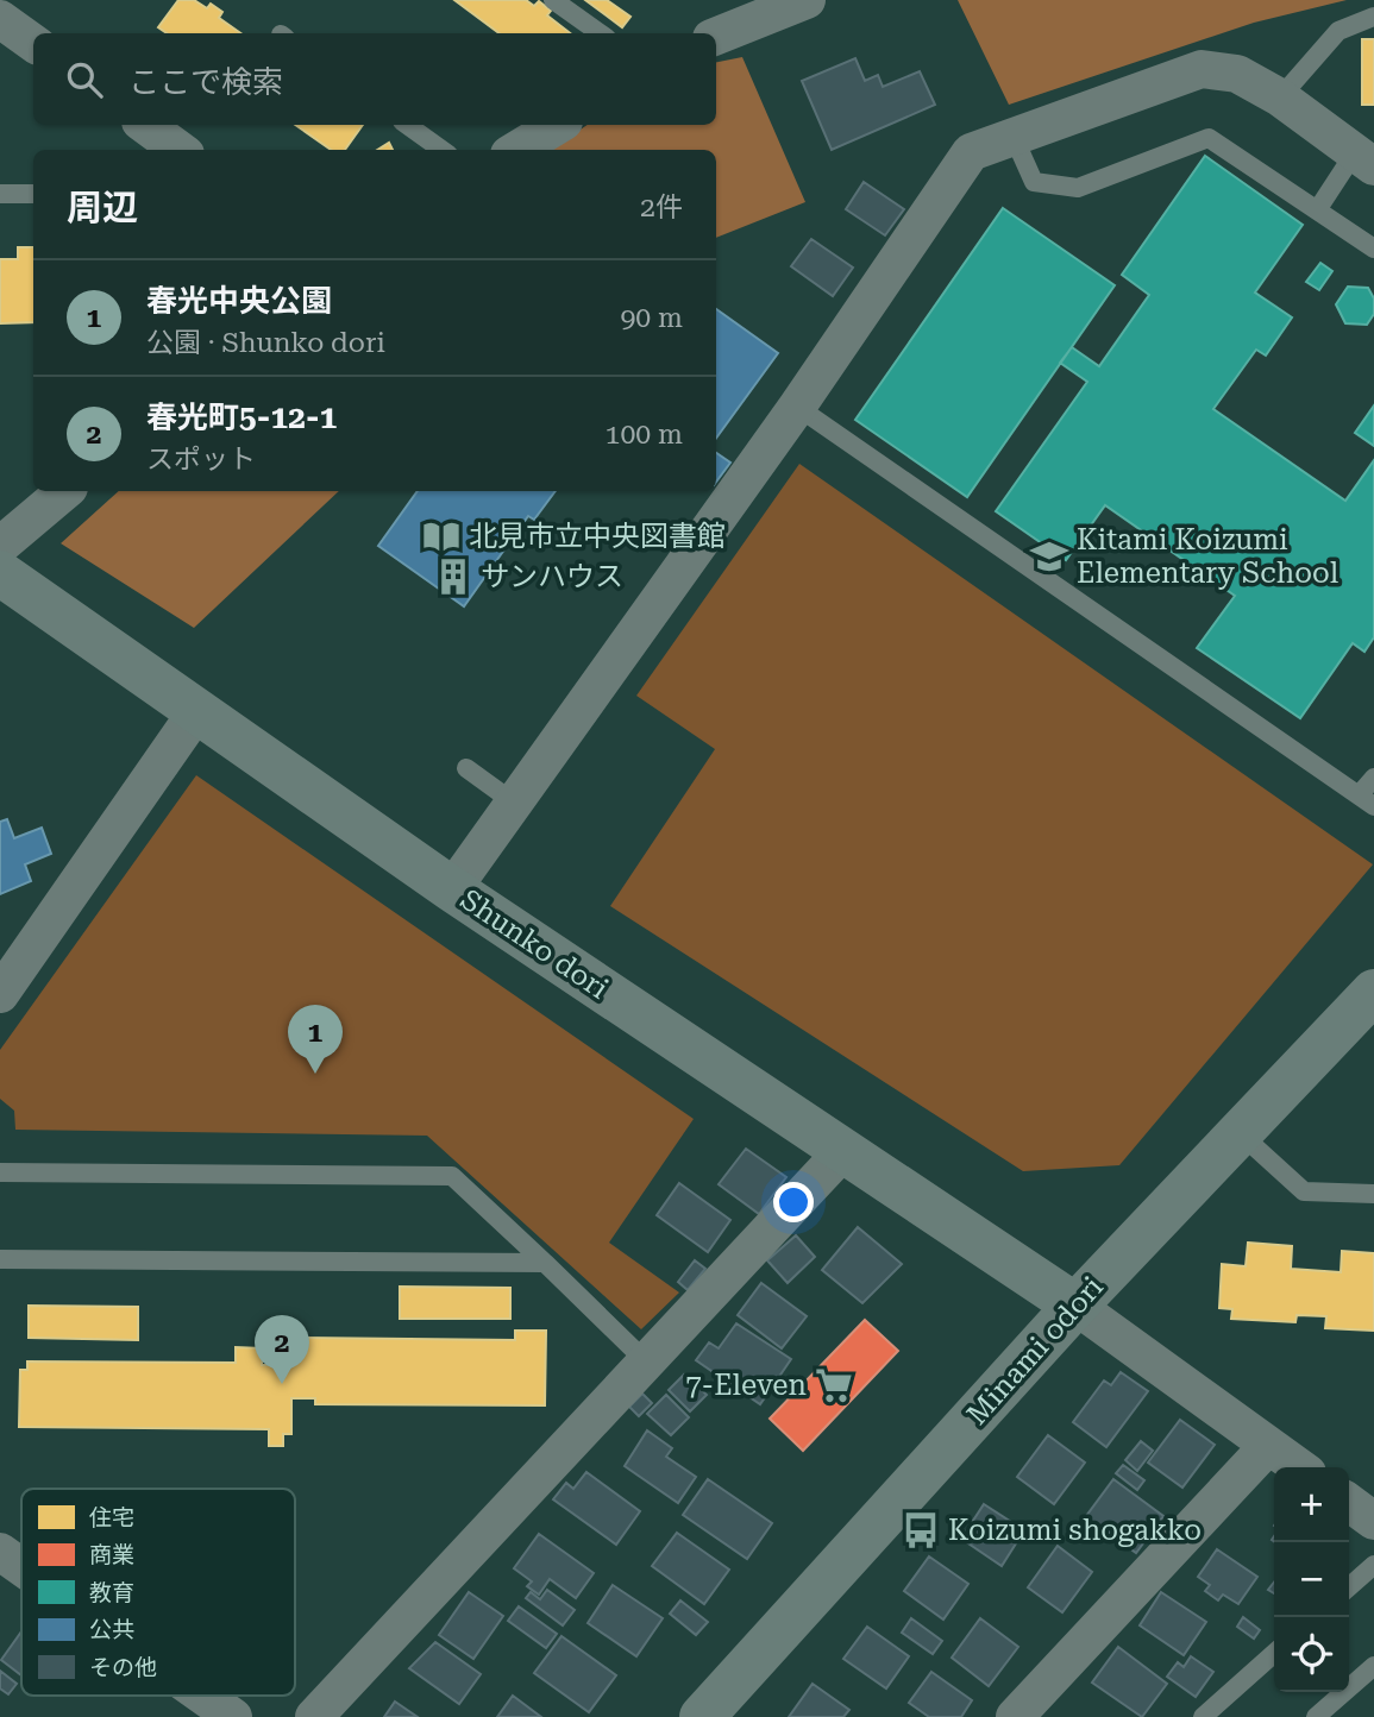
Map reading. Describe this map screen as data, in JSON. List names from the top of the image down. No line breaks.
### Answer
{"streets":{"street":["Shunko dori","Minami odori"]},"crossings":[["Shunko dori","Minami odori"]],"places":{"library":["北見市立中央図書館"],"school or university":["Kitami Koizumi Elementary School"],"building":["サンハウス"],"supermarket":["7-Eleven"],"bus stop":["Koizumi shogakko"]},"legend":["住宅","商業","教育","公共","その他"],"page":{"search":"ここで検索","heading":["周辺","2件"],"list":[{"mark":"1","name":"春光中央公園","note":"公園 · Shunko dori","value":"90 m"},{"mark":"2","name":"春光町5-12-1","note":"スポット","value":"100 m"}],"pins":["1","2"],"map_buttons":["+","−"]}}
